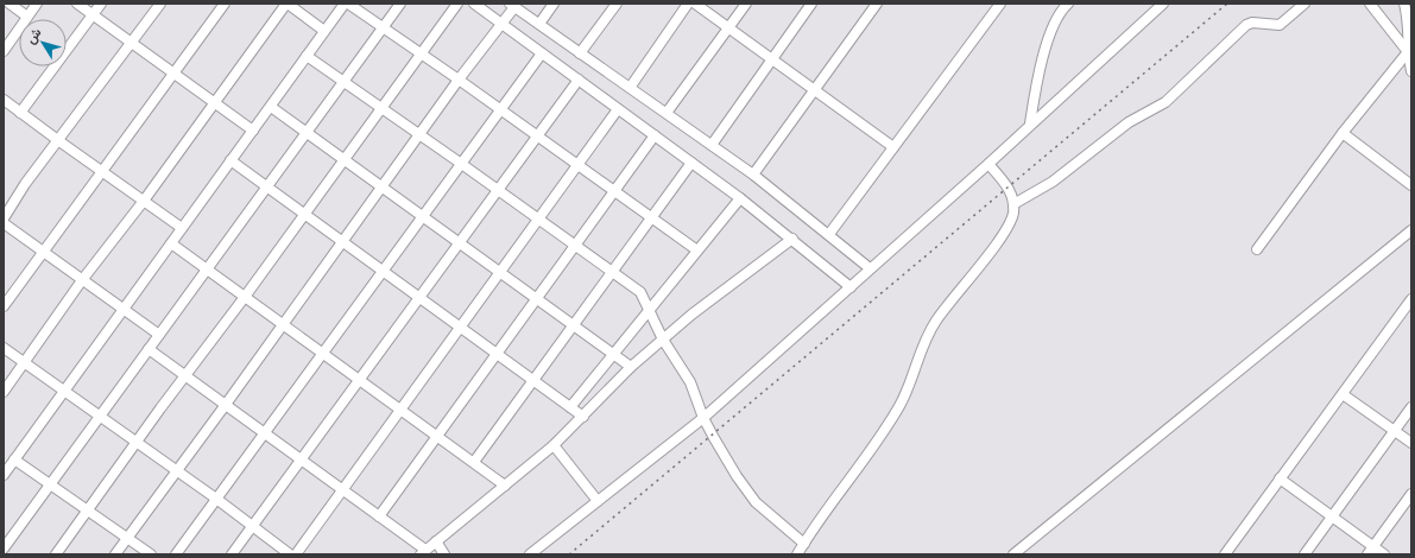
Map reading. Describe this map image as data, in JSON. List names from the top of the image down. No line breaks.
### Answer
{"north":"top left"}
